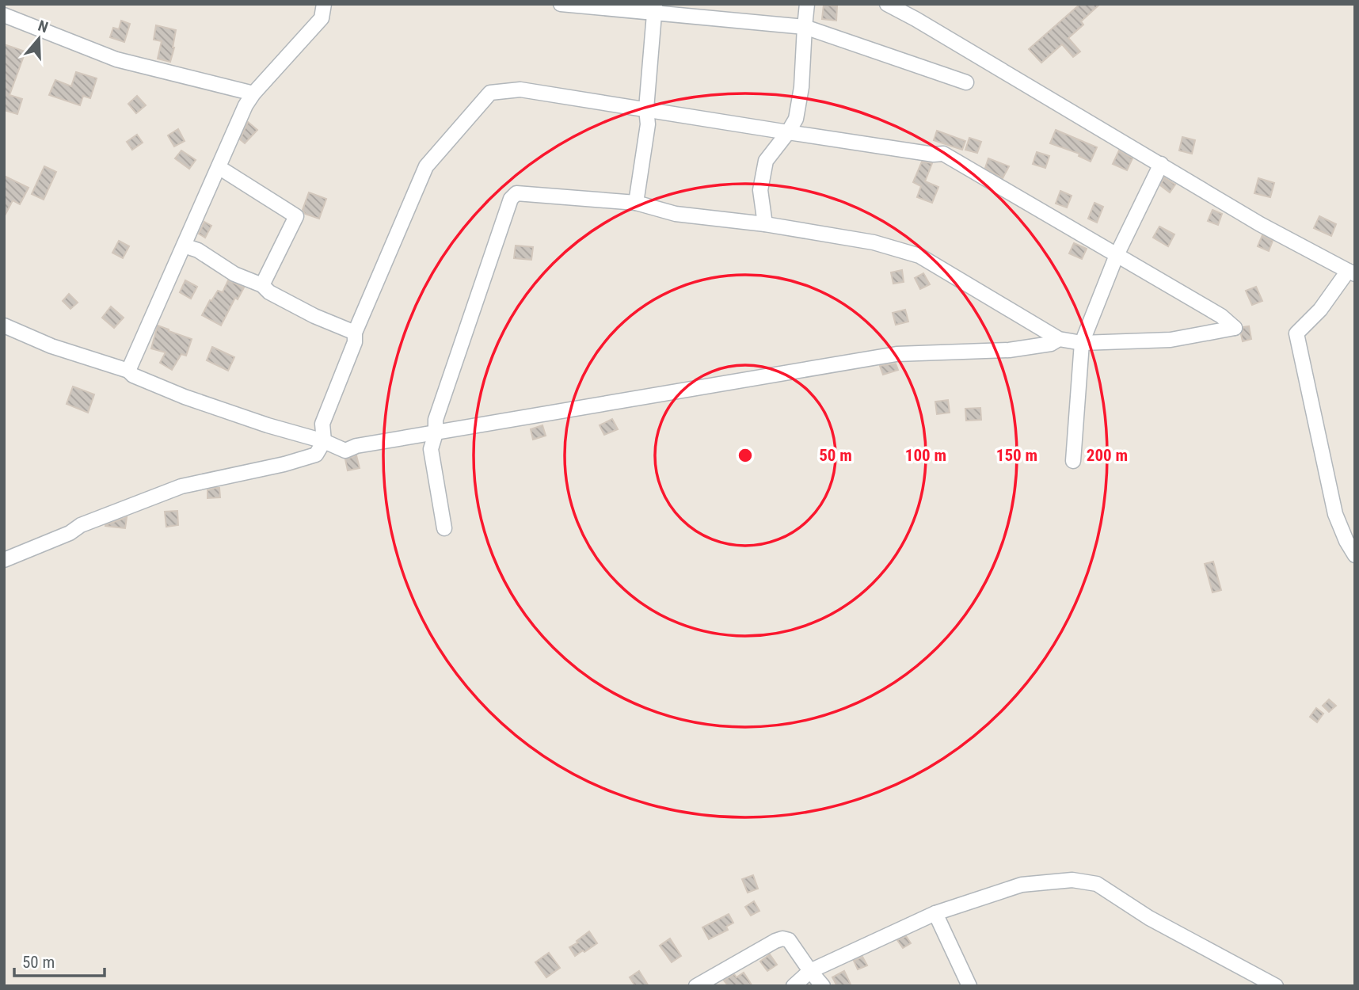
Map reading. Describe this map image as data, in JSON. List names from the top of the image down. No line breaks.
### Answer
{"scale_bar":"50 m","north":"top","rings":["50 m","100 m","150 m","200 m"]}
